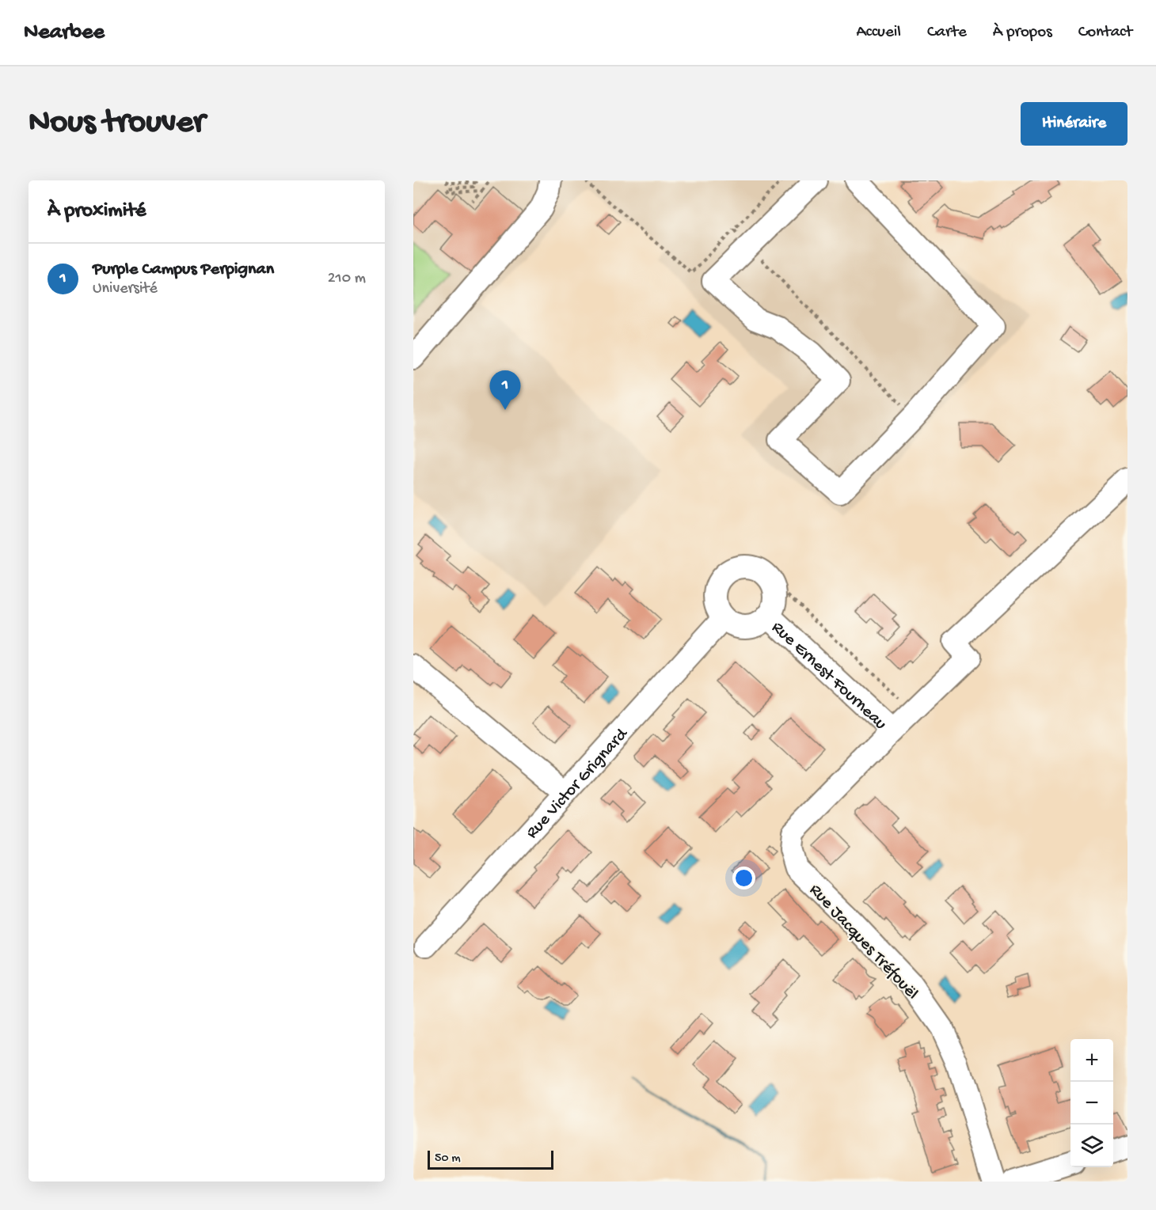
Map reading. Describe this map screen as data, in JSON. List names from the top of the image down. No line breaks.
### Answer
{"streets":{"street":["Rue Ernest Fourneau","Rue Victor Grignard","Rue Jacques Tréfouël"]},"crossings":[["Rue Ernest Fourneau","Rue Victor Grignard"],["Rue Ernest Fourneau","Rue Jacques Tréfouël"]],"scale_bar":"50 m","page":{"header":"Nearbee","nav":["Accueil","Carte","À propos","Contact"],"buttons":"Itinéraire","title":"Nous trouver","heading":"À proximité","list":[{"mark":"1","name":"Purple Campus Perpignan","note":"Université","value":"210 m"}],"pins":"1","map_buttons":["+","−"],"scale":"50 m"}}
